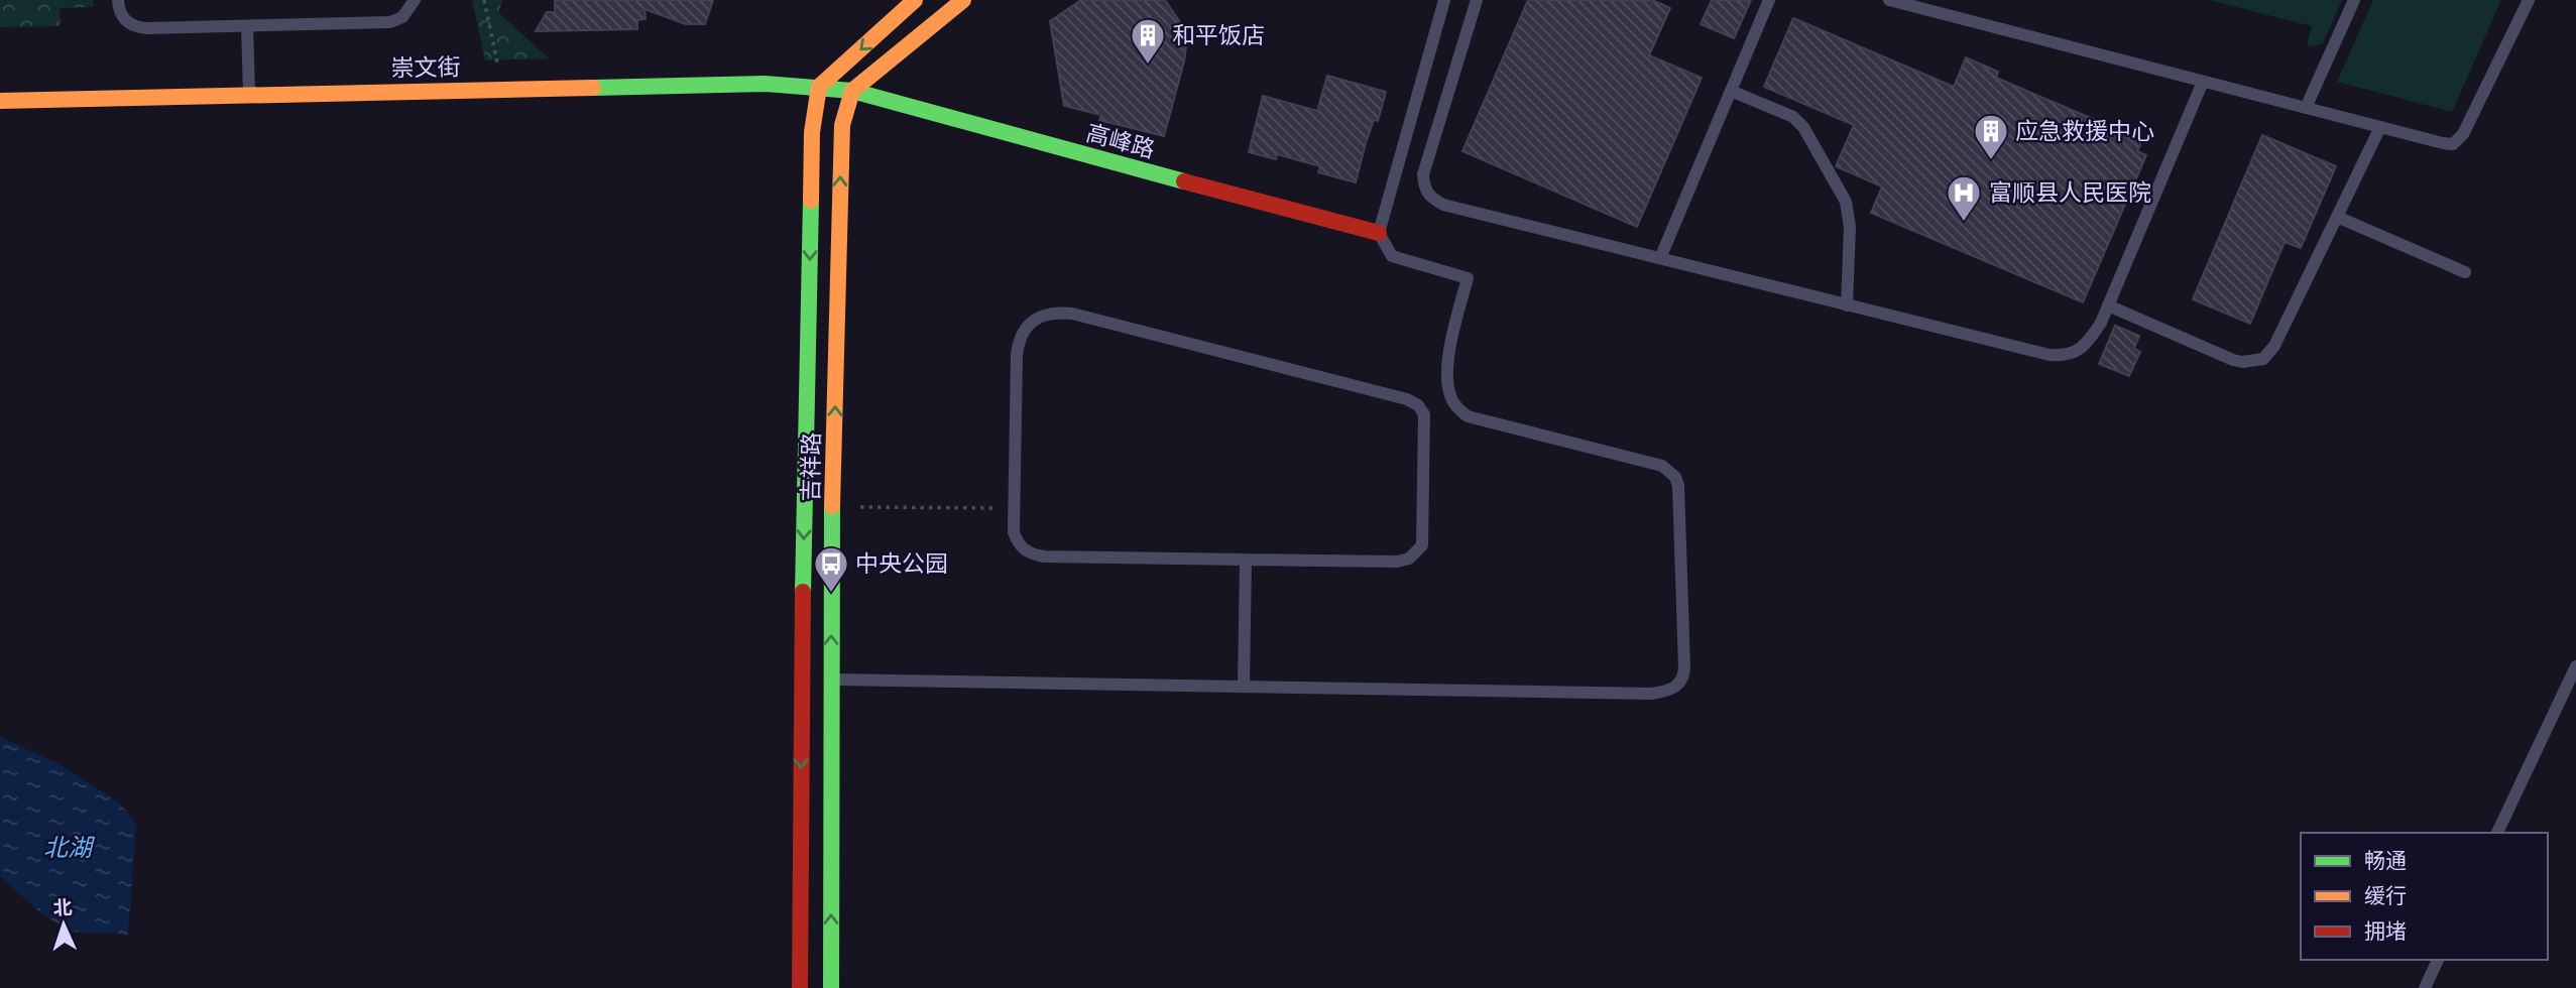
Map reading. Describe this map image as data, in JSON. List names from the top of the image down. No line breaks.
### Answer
{"streets":{"main road":["崇文街","高峰路","吉祥路"]},"crossings":[["崇文街","高峰路"],["崇文街","吉祥路"],["高峰路","吉祥路"]],"water":["北湖"],"places":{"building":["和平饭店","应急救援中心"],"hospital":["富顺县人民医院"],"bus stop":["中央公园"]},"legend":["畅通","缓行","拥堵"],"north":"top"}
